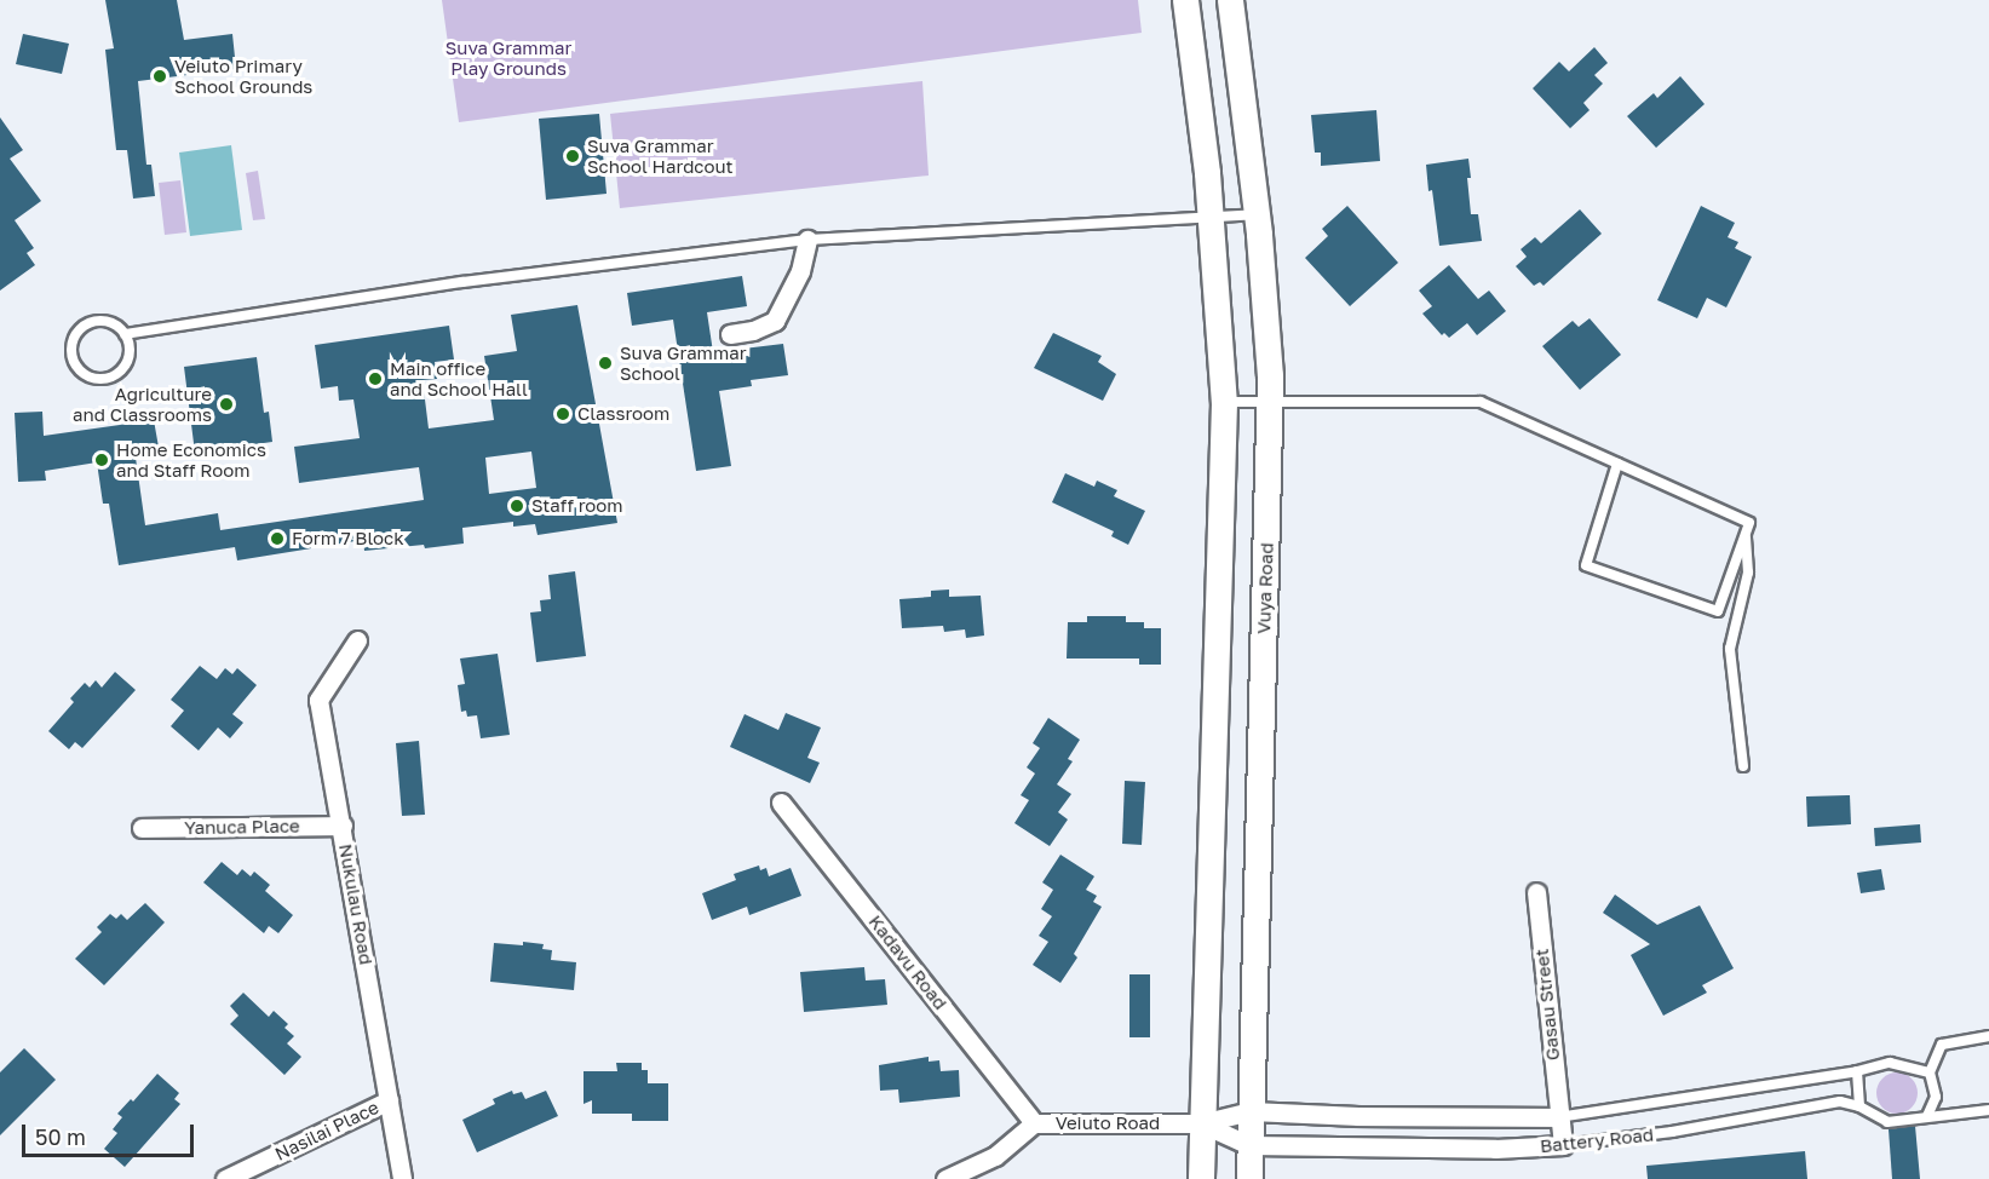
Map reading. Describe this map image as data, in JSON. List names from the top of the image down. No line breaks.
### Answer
{"streets":{"main road":["Vuya Road"],"street":["Yanuca Place","Nukulau Road","Kadavu Road","Gasau Street","Veiuto Road","Nasilai Place","Battery Road"]},"crossings":[["Vuya Road","Battery Road"],["Yanuca Place","Nukulau Road"],["Nukulau Road","Nasilai Place"],["Kadavu Road","Veiuto Road"],["Gasau Street","Battery Road"],["Veiuto Road","Battery Road"]],"parks":["Suva Grammar Play Grounds"],"places":["Veiuto Primary School Grounds","Suva Grammar School Hardcout","Suva Grammar School","Main office and School Hall","Agriculture and Classrooms","Classroom","Home Economics and Staff Room","Staff room","Form 7 Block"],"scale_bar":"50 m"}
